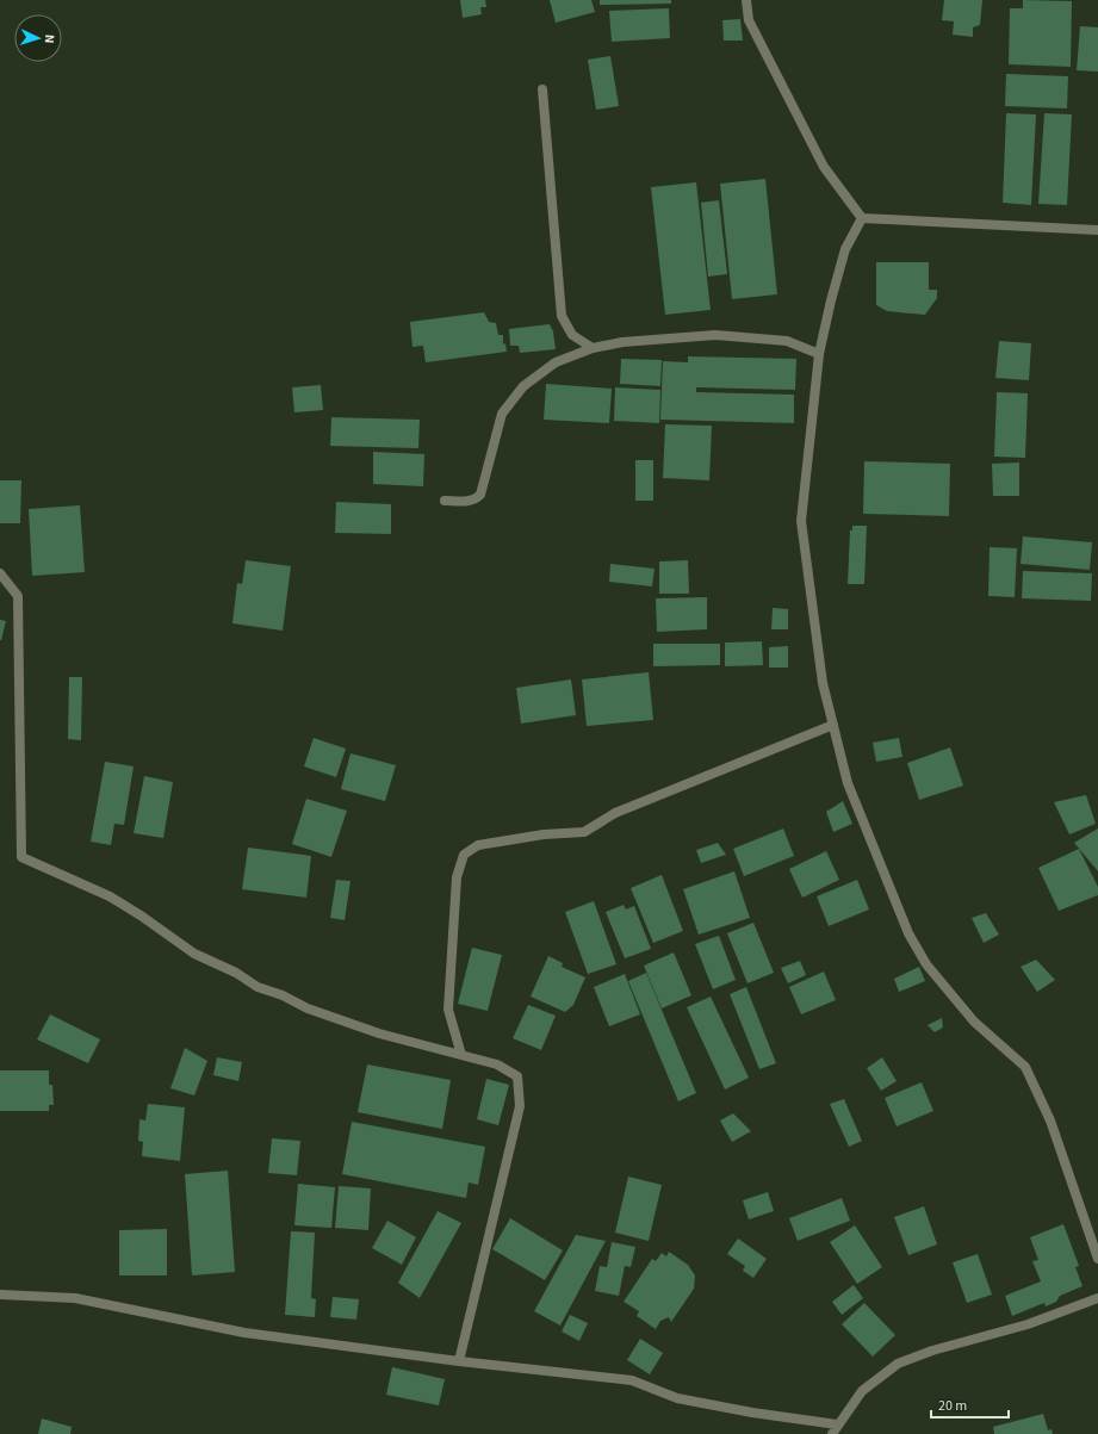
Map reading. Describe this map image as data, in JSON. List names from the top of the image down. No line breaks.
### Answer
{"scale_bar":"20 m","north":"right"}
